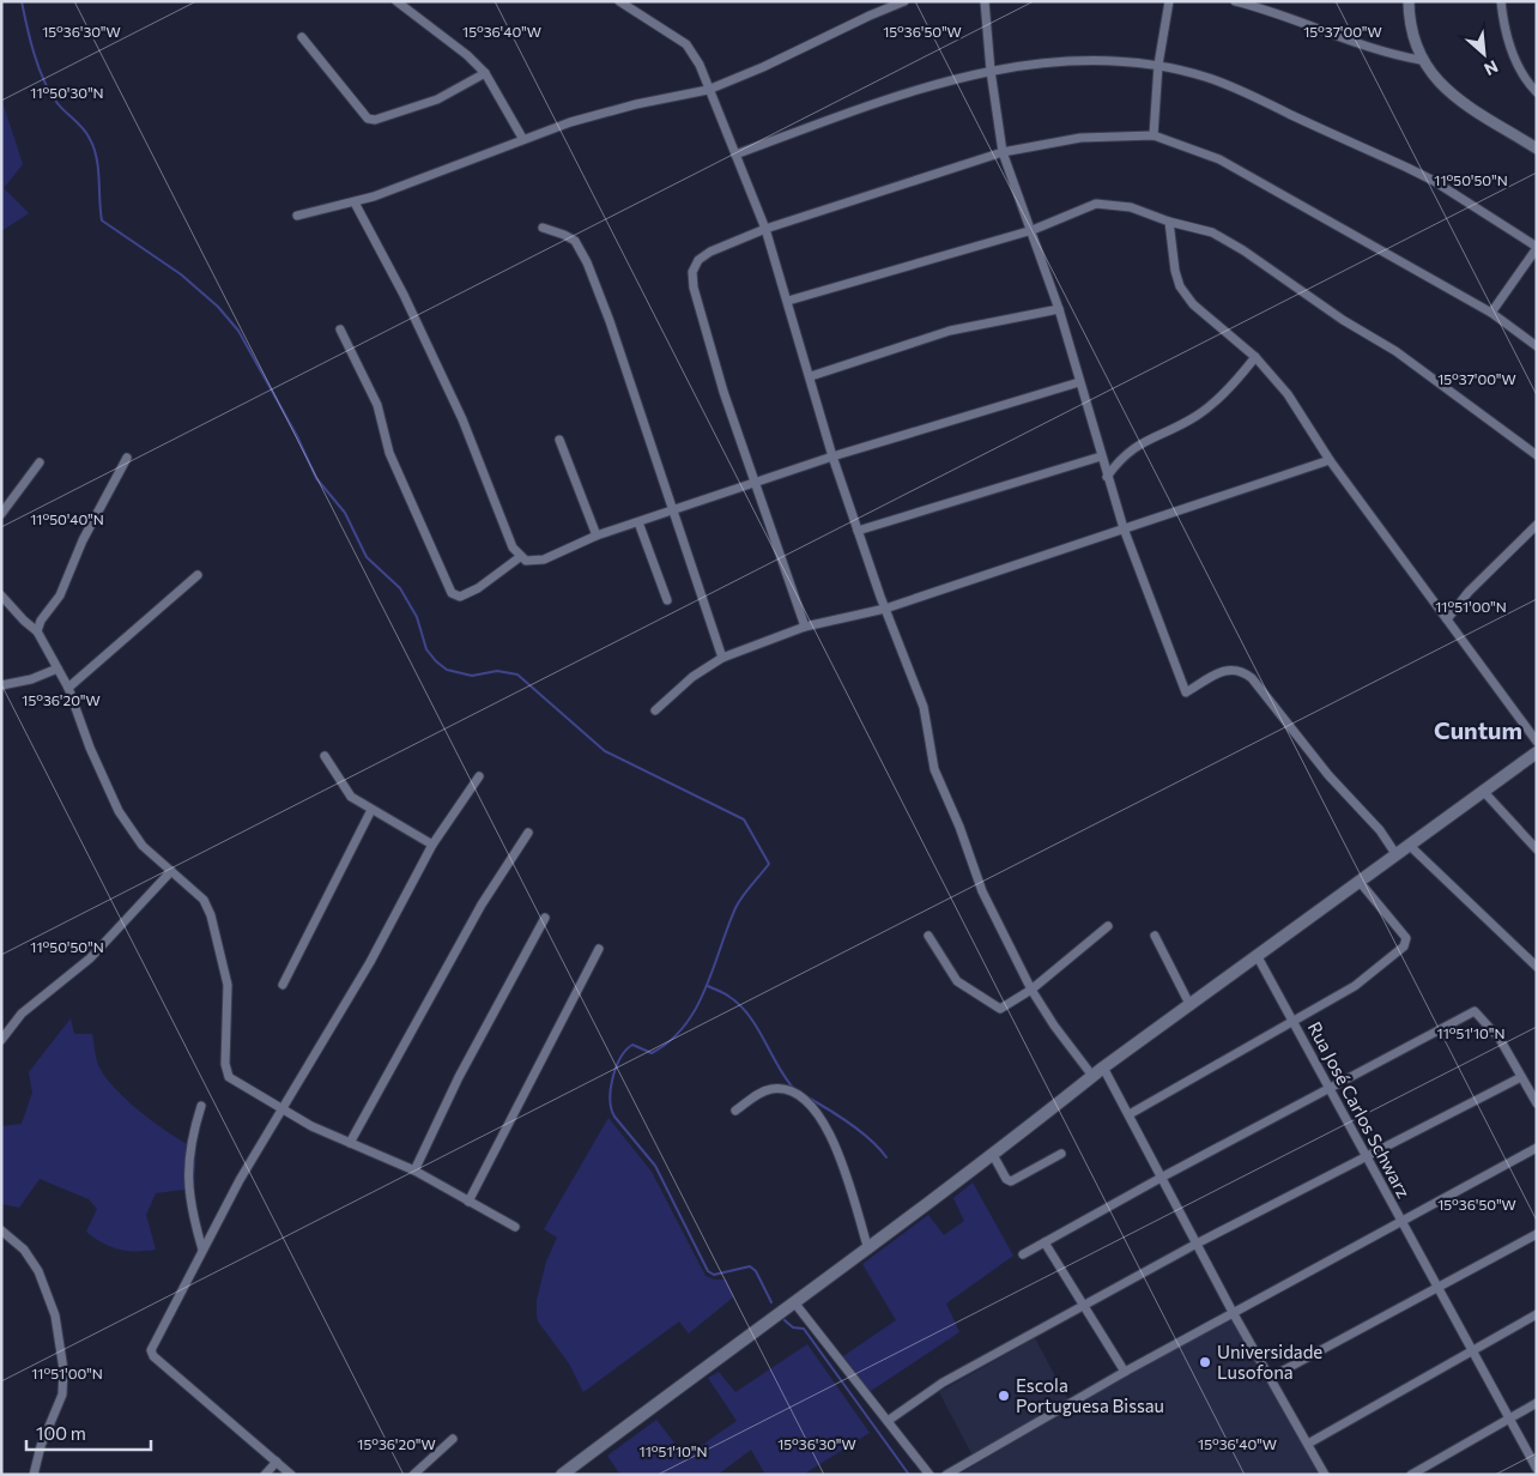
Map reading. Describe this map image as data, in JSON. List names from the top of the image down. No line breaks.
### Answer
{"streets":{"street":["Rua José Carlos Schwarz"]},"districts":["Cuntum"],"places":["Universidade Lusofona","Escola Portuguesa Bissau"],"scale_bar":"100 m","north":"bottom right","coordinates":["15°36'30\"W","15°36'40\"W","15°36'50\"W","15°37'00\"W","11°50'30\"N","11°50'50\"N","11°50'40\"N","11°51'00\"N","15°36'20\"W","11°51'10\"N"]}
